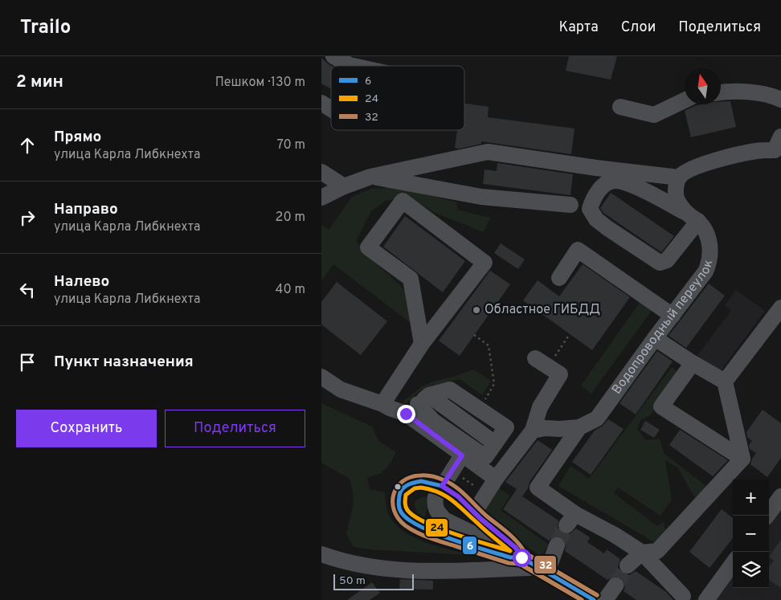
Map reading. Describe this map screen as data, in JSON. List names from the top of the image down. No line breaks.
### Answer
{"streets":{"street":["Водопроводный переулок"]},"places":["Областное ГИБДД"],"lines":["transit line 32","transit line 6","transit line 24"],"legend":["6","24","32"],"scale_bar":"50 m","north":"top","page":{"header":"Trailo","nav":["Карта","Слои","Поделиться"],"heading":["2 мин","Пешком · 130 m"],"list":[["Прямо","улица Карла Либкнехта","70 m"],["Направо","улица Карла Либкнехта","20 m"],["Налево","улица Карла Либкнехта","40 m"],"Пункт назначения"],"buttons":["Сохранить","Поделиться"],"map_buttons":["+","−"],"scale":"50 m"}}
